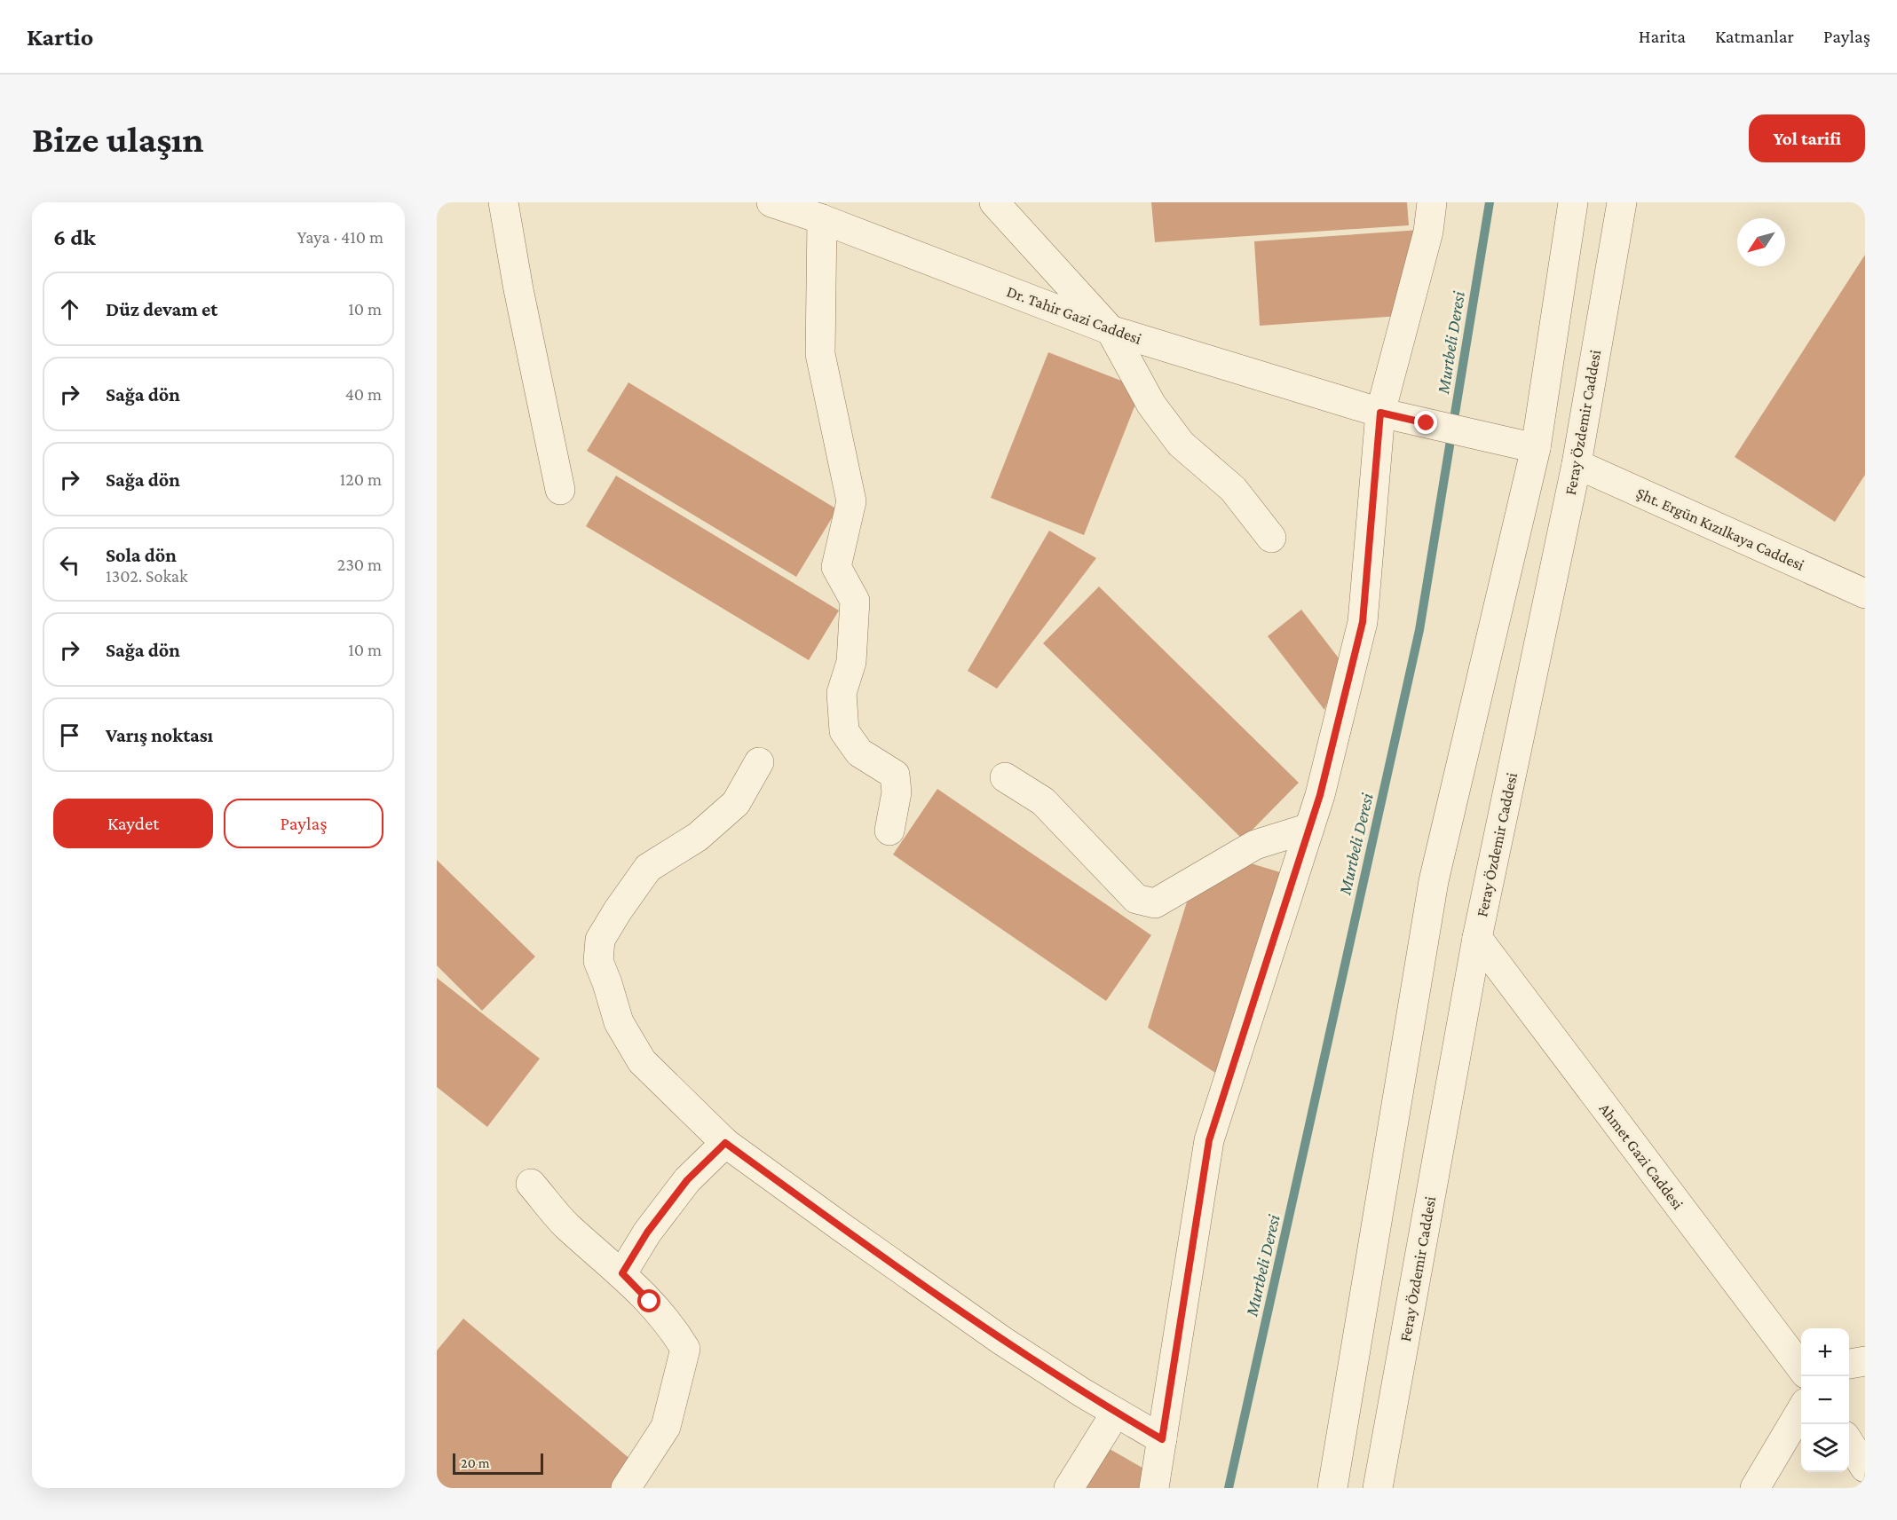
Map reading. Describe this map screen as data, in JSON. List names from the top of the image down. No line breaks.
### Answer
{"streets":{"street":["Dr. Tahir Gazi Caddesi","Feray Özdemir Caddesi","Şht. Ergün Kızılkaya Caddesi","Ahmet Gazi Caddesi"]},"crossings":[["Feray Özdemir Caddesi","Şht. Ergün Kızılkaya Caddesi"],["Feray Özdemir Caddesi","Ahmet Gazi Caddesi"]],"water":["Murtbeli Deresi"],"scale_bar":"20 m","north":"bottom left","page":{"header":"Kartio","nav":["Harita","Katmanlar","Paylaş"],"buttons":["Yol tarifi",["Kaydet","Paylaş"]],"title":"Bize ulaşın","heading":["6 dk","Yaya · 410 m"],"list":[["Düz devam et","10 m"],["Sağa dön","40 m"],["Sağa dön","120 m"],["Sola dön","1302. Sokak","230 m"],["Sağa dön","10 m"],"Varış noktası"],"map_buttons":["+","−"],"scale":"20 m"}}
